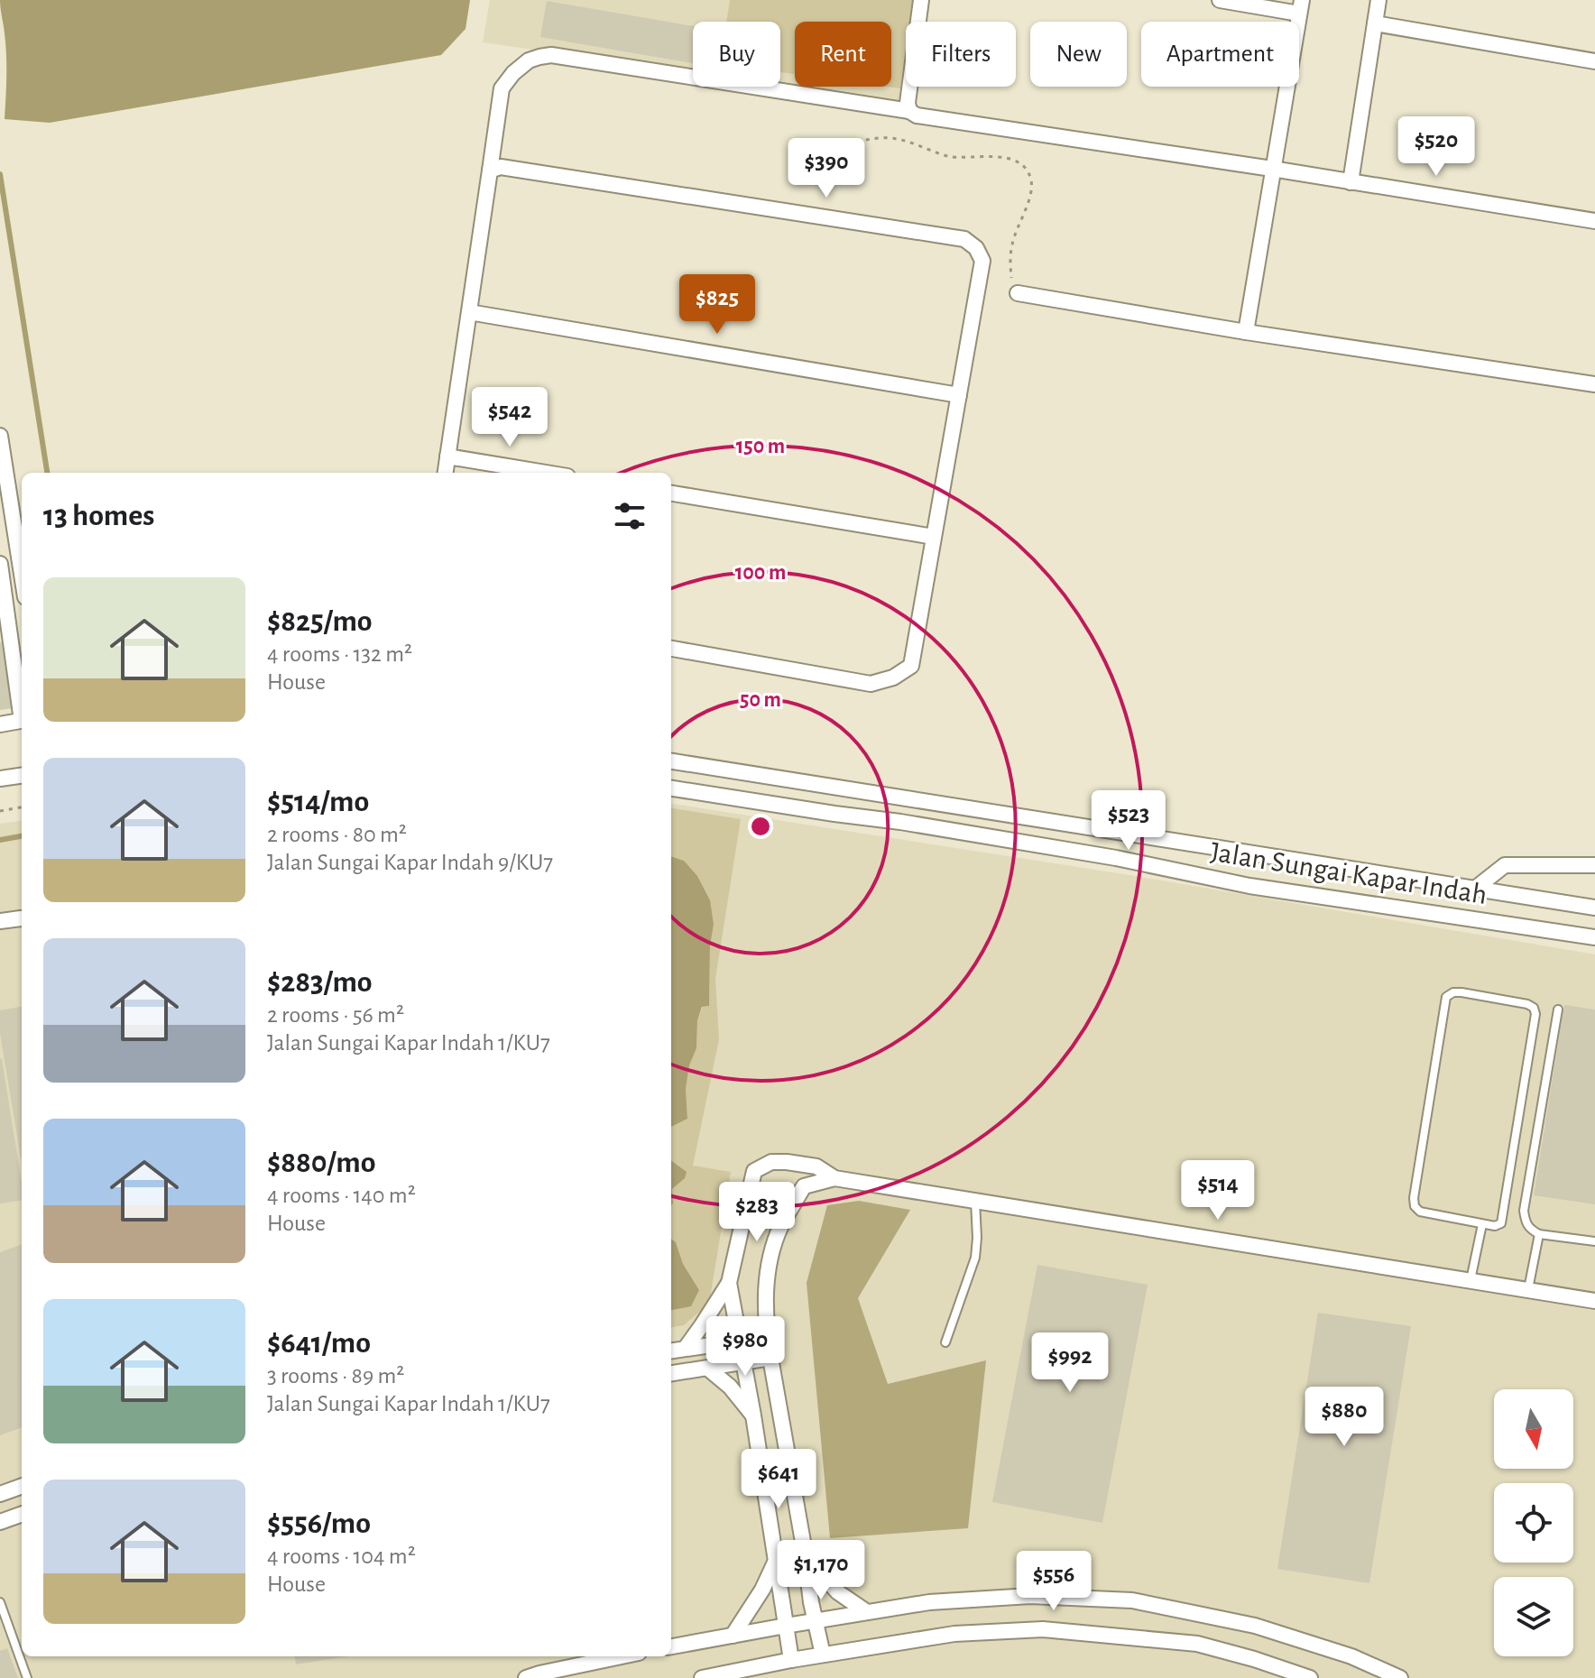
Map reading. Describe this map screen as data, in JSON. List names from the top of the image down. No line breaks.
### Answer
{"streets":{"street":["Jalan Sungai Kapar Indah"]},"north":"bottom","page":{"chip":["Buy","Rent","Filters","New","Apartment"],"price":["$520","$390","$825","$542","$523","$514","$283","$980","$992","$880","$641","$1,170","$556"],"heading":"13 homes","list":[{"name":"$825/mo","note":"4 rooms · 132 m² · House"},{"name":"$514/mo","note":"2 rooms · 80 m² · Jalan Sungai Kapar Indah 9/KU7"},{"name":"$283/mo","note":"2 rooms · 56 m² · Jalan Sungai Kapar Indah 1/KU7"},{"name":"$880/mo","note":"4 rooms · 140 m² · House"},{"name":"$641/mo","note":"3 rooms · 89 m² · Jalan Sungai Kapar Indah 1/KU7"},{"name":"$556/mo","note":"4 rooms · 104 m² · House"}]},"rings":["150 m","100 m","50 m"]}
